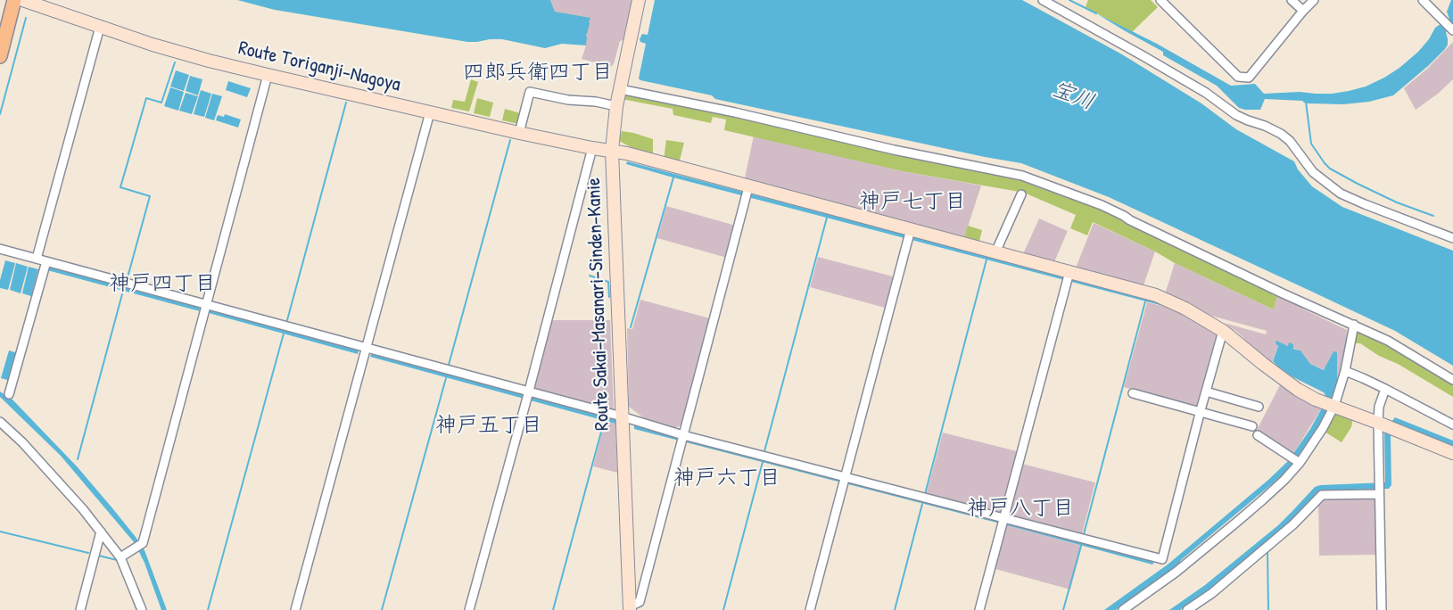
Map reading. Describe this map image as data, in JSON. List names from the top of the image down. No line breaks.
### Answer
{"streets":{"main road":["Route Toriganji-Nagoya","Route Sakai-Masanari-Sinden-Kanie"]},"crossings":[["Route Toriganji-Nagoya","Route Sakai-Masanari-Sinden-Kanie"]],"districts":["四郎兵衛四丁目","神戸七丁目","神戸四丁目","神戸五丁目","神戸六丁目","神戸八丁目"],"water":["宝川"]}
